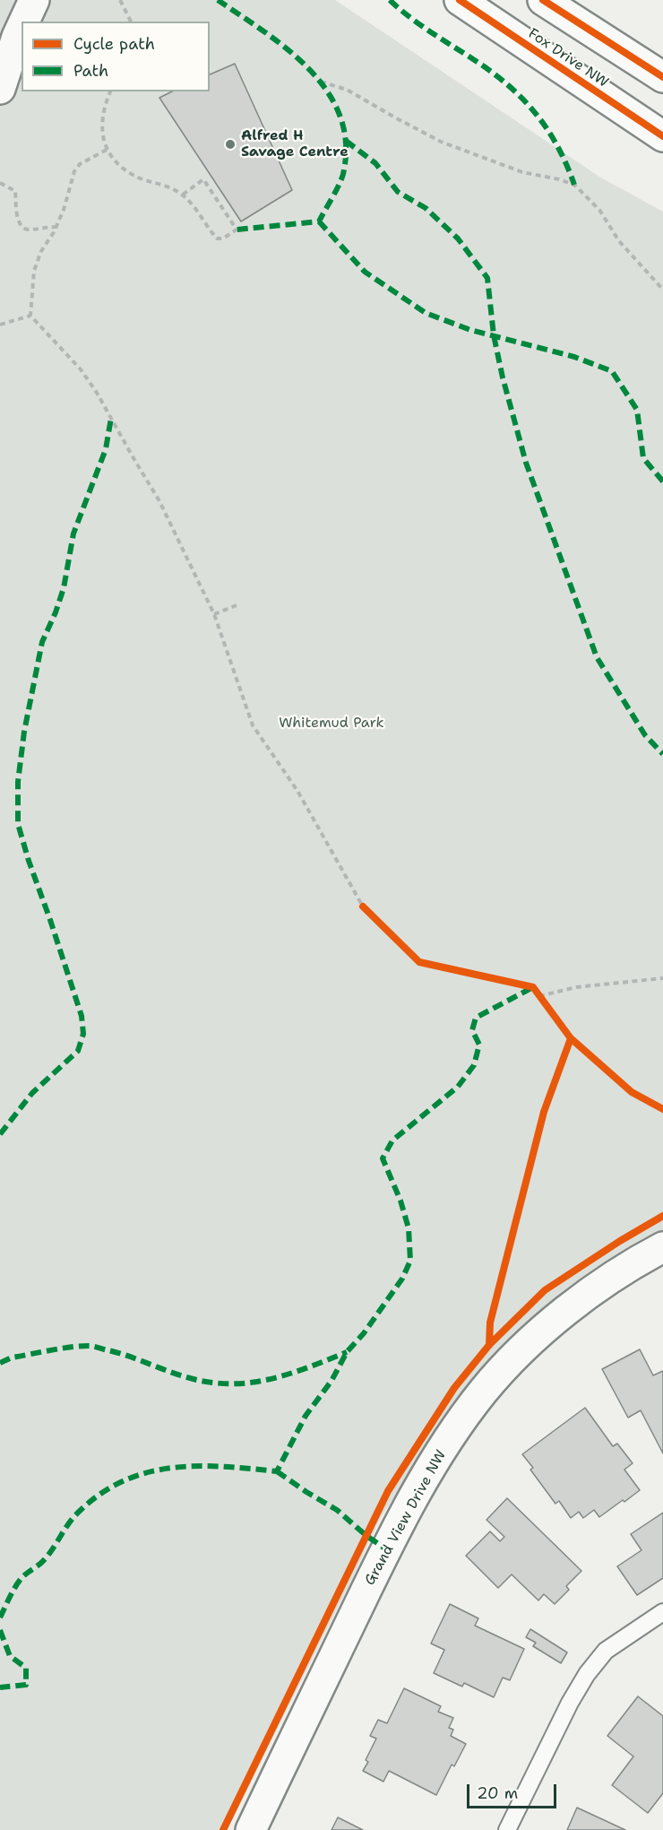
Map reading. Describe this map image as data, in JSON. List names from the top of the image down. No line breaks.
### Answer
{"streets":{"street":["Fox Drive NW","Grand View Drive NW"]},"parks":["Whitemud Park"],"places":["Alfred H Savage Centre"],"legend":["Cycle path","Path"],"scale_bar":"20 m"}
